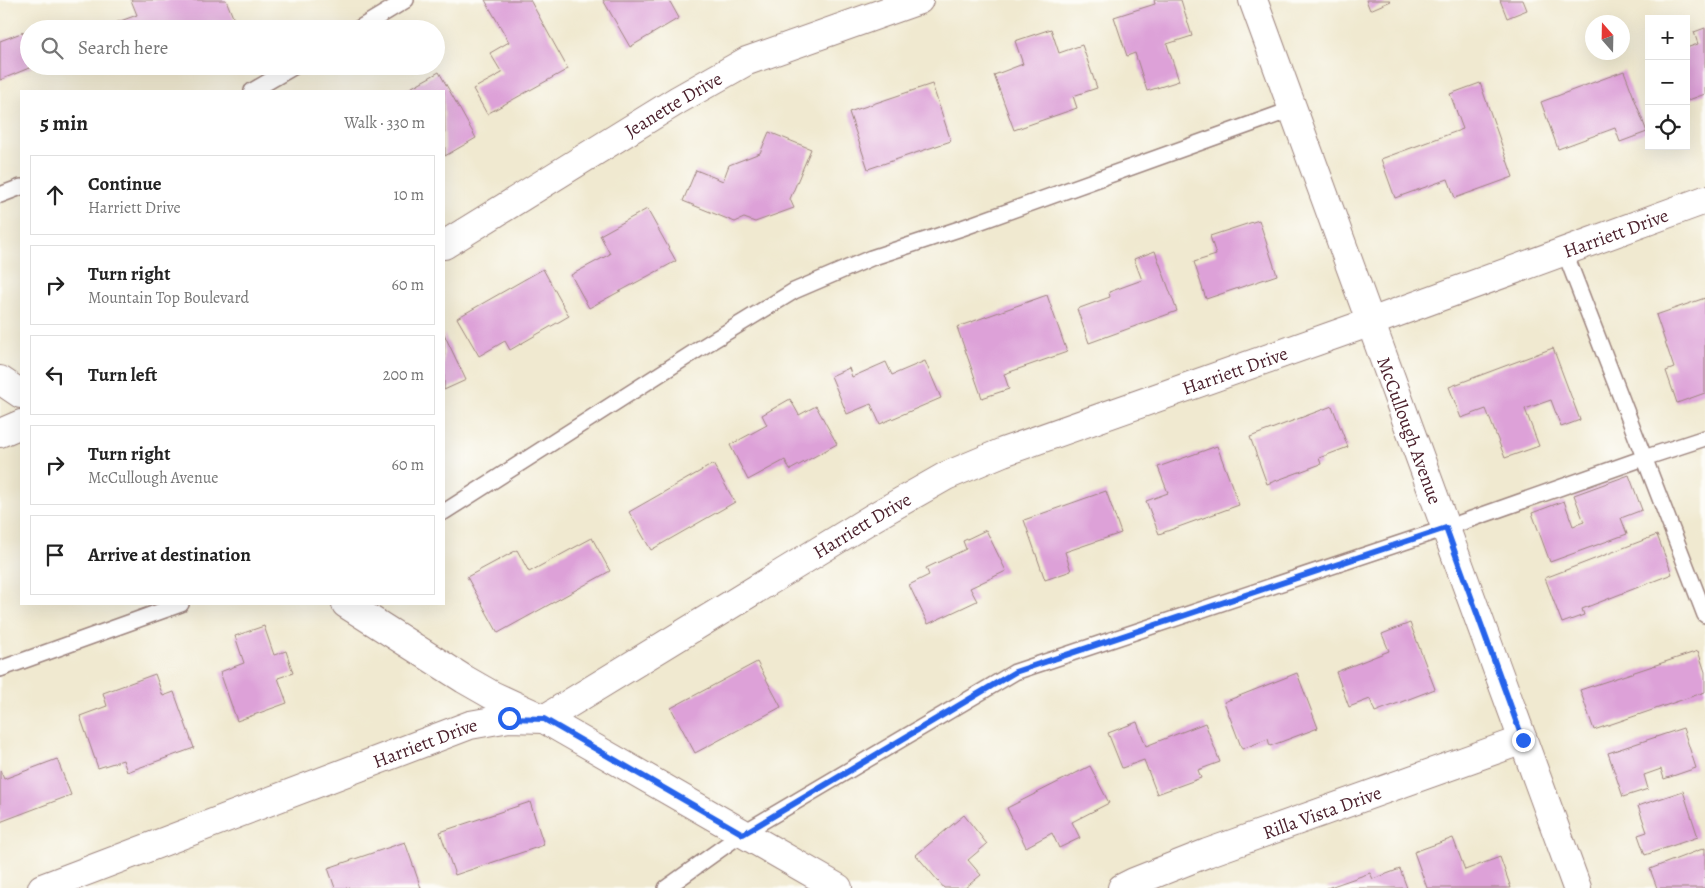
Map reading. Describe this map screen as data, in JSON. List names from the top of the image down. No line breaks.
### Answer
{"streets":{"street":["Jeanette Drive","Harriett Drive","McCullough Avenue","Rilla Vista Drive"]},"crossings":[["Harriett Drive","McCullough Avenue"],["McCullough Avenue","Rilla Vista Drive"]],"north":"top","page":{"map_buttons":["+","−"],"search":"Search here","heading":["5 min","Walk · 330 m"],"list":[["Continue","Harriett Drive","10 m"],["Turn right","Mountain Top Boulevard","60 m"],["Turn left","200 m"],["Turn right","McCullough Avenue","60 m"],"Arrive at destination"]}}
